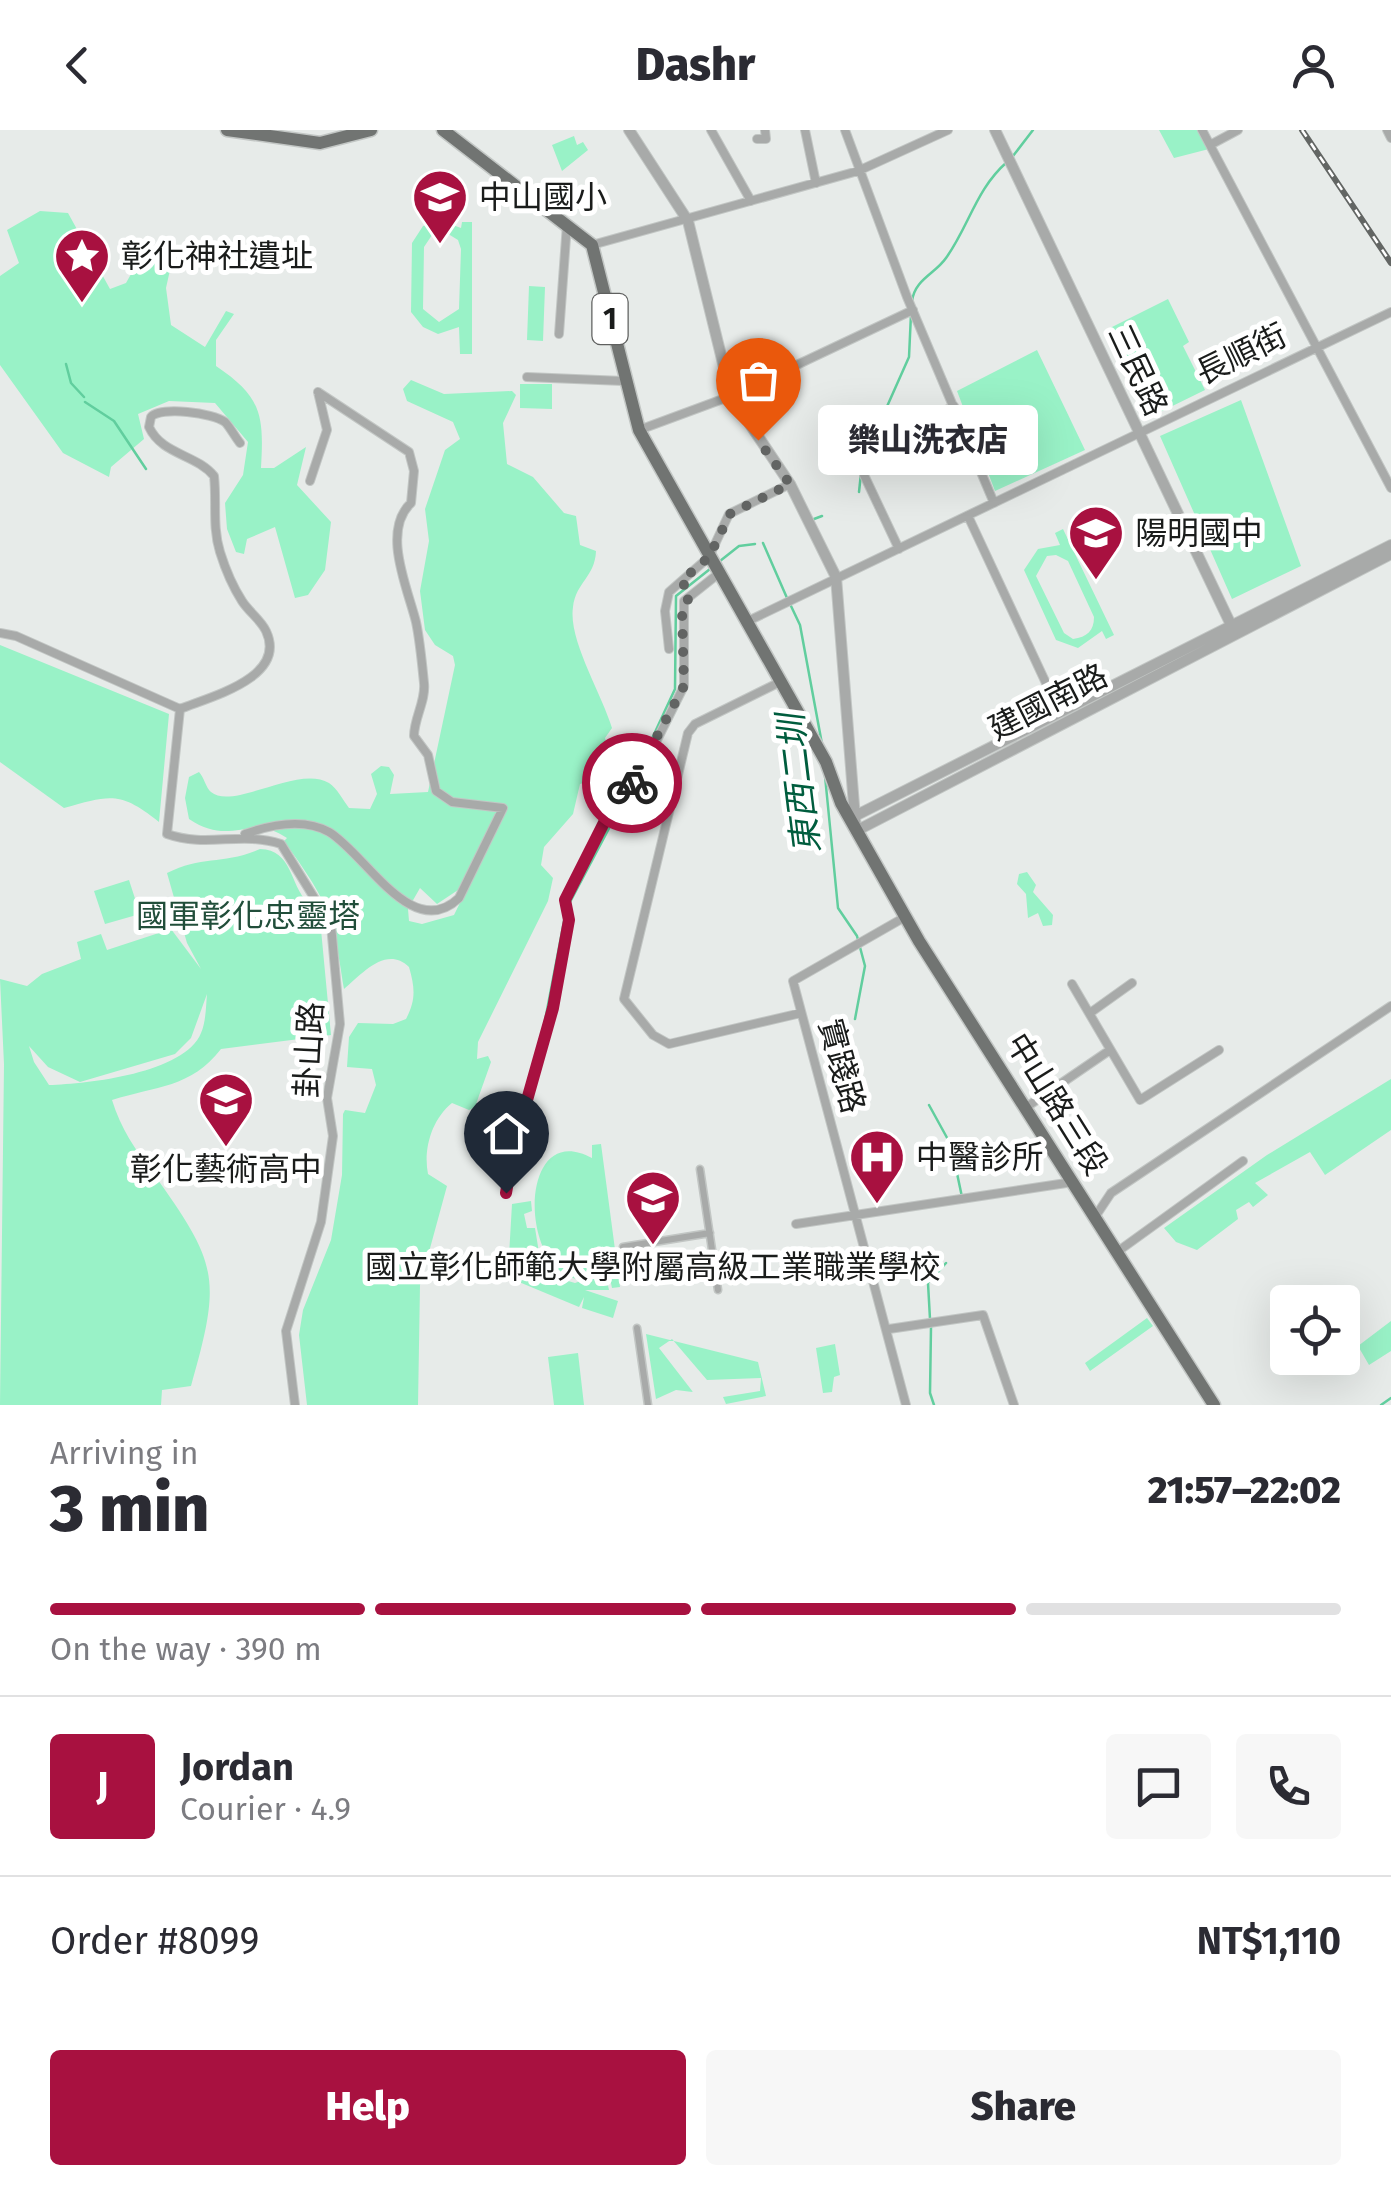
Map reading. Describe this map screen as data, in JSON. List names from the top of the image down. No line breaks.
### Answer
{"streets":{"main road":["1","中山路三段"],"street":["長順街","三民路","建國南路","卦山路","實踐路"]},"crossings":[["1","長順街"],["1","建國南路"],["1","中山路三段"],["長順街","三民路"],["三民路","建國南路"],["建國南路","中山路三段"],["實踐路","中山路三段"]],"water":["東西二圳"],"parks":["國軍彰化忠靈塔"],"places":{"school or university":["中山國小","陽明國中","彰化藝術高中","國立彰化師範大學附屬高級工業職業學校"],"place":["彰化神社遺址"],"other":["樂山洗衣店"],"hospital":["中醫診所"]},"page":{"header":"Dashr","bubble":"樂山洗衣店","heading":["3 min","Arriving in","21:57–22:02"],"panel":["Jordan","Courier · 4.9","Order #8099","NT$1,110"],"bar":"On the way · 390 m","round":"J","buttons":["Help","Share"]}}
